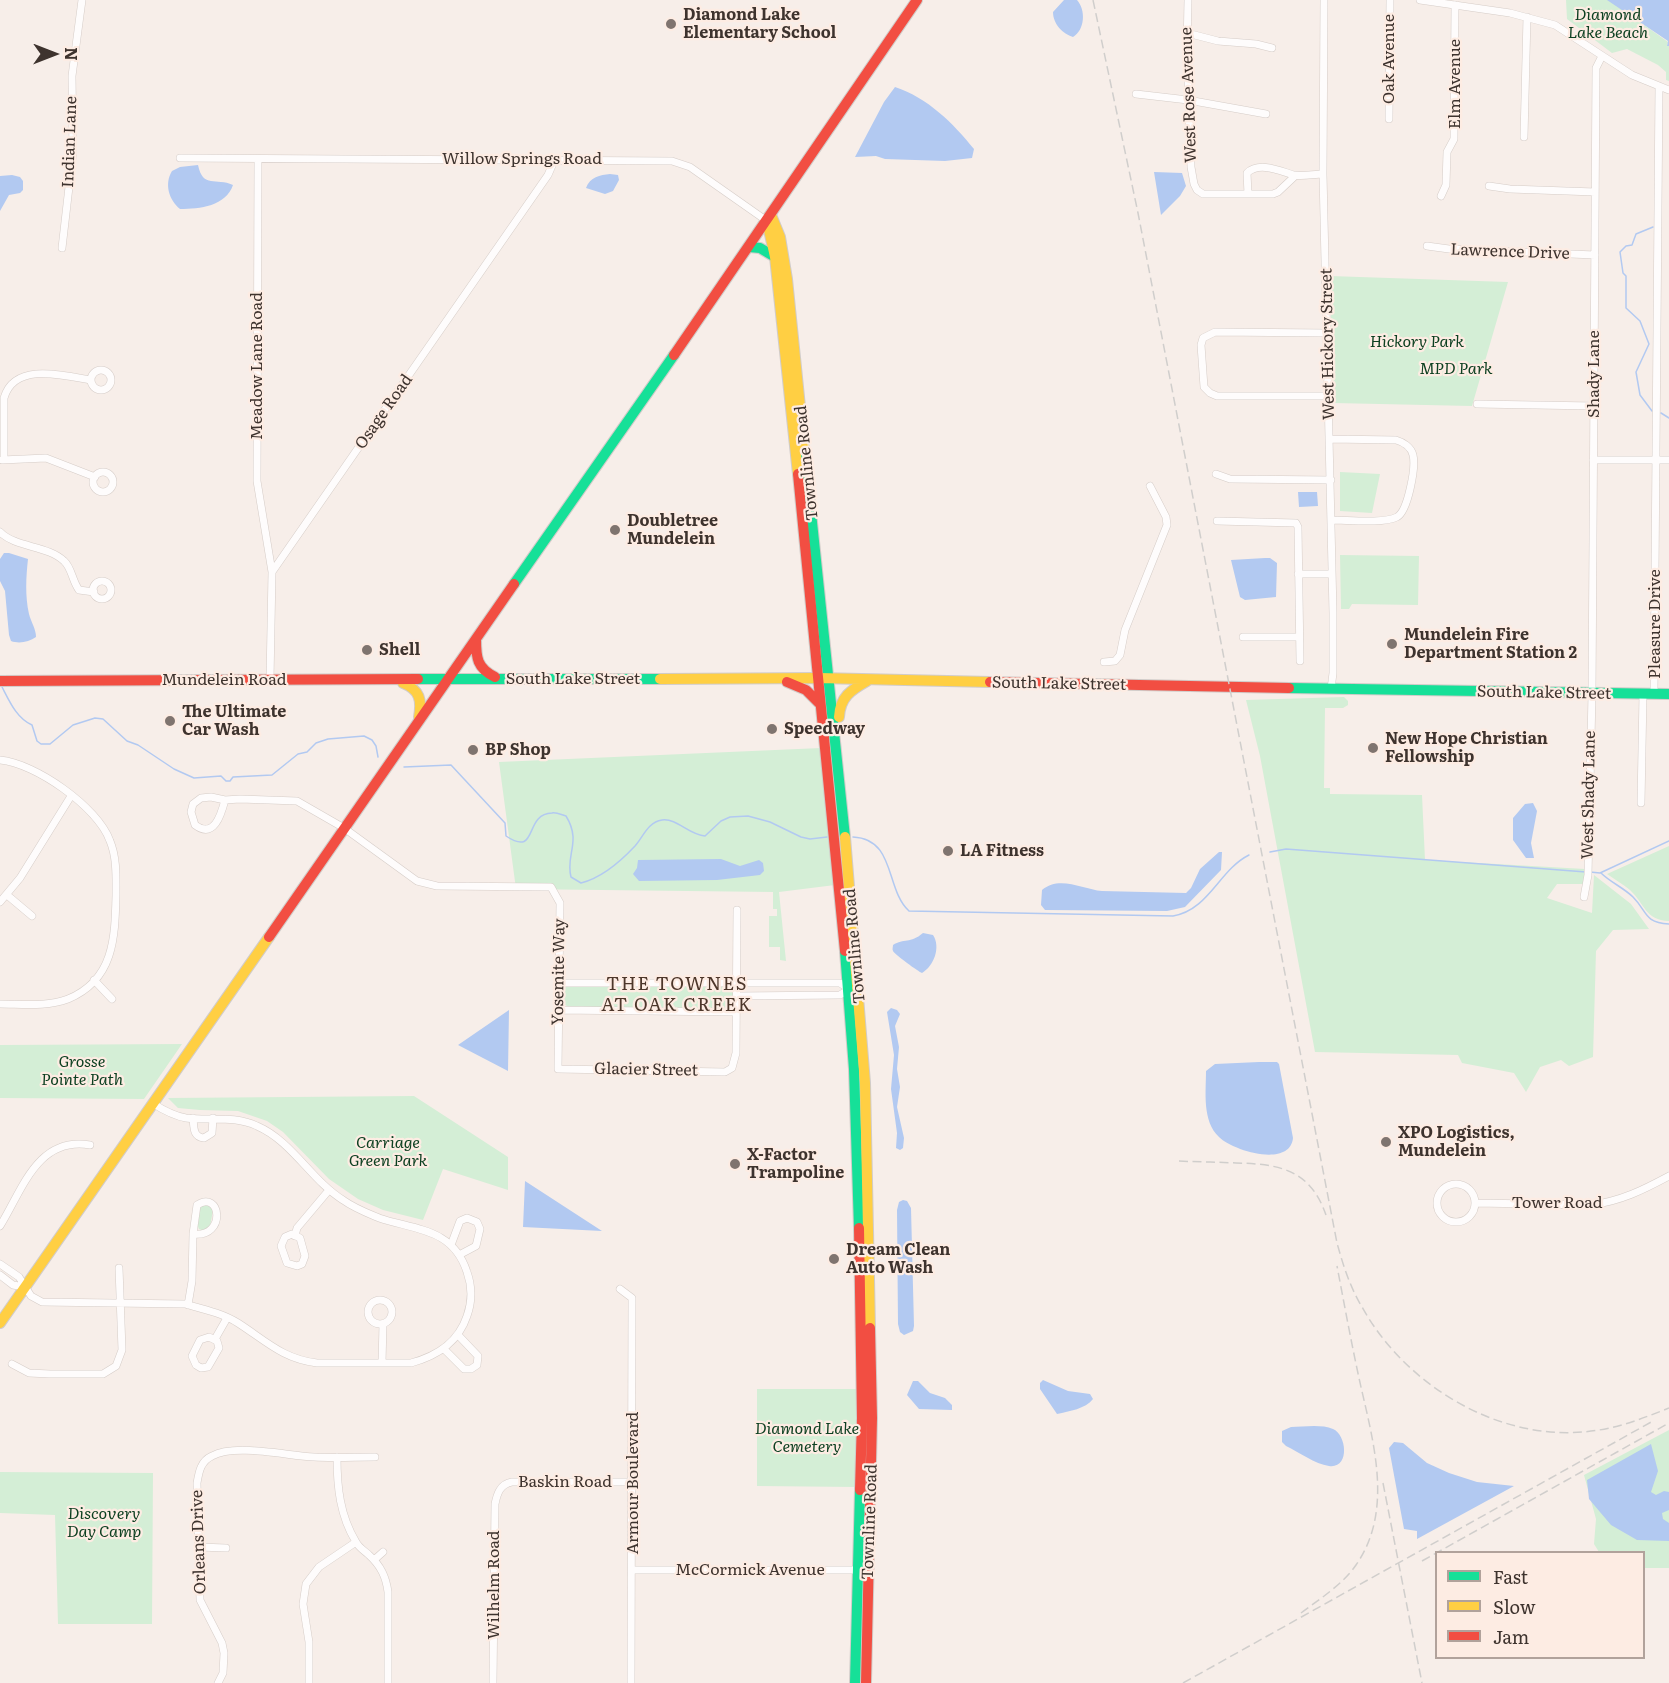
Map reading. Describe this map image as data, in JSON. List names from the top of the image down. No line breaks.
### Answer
{"streets":{"main road":["Townline Road","South Lake Street","Mundelein Road"],"street":["Oak Avenue","Elm Avenue","West Rose Avenue","Indian Lane","Willow Springs Road","Lawrence Drive","West Hickory Street","Meadow Lane Road","Shady Lane","Osage Road","Pleasure Drive","West Shady Lane","Yosemite Way","Glacier Street","Tower Road","Baskin Road","Armour Boulevard","Orleans Drive","McCormick Avenue","Wilhelm Road"]},"crossings":[["Willow Springs Road","Meadow Lane Road"],["Willow Springs Road","Osage Road"],["Willow Springs Road","Townline Road"],["Lawrence Drive","Shady Lane"],["West Hickory Street","South Lake Street"],["Meadow Lane Road","Osage Road"],["Shady Lane","South Lake Street"],["Shady Lane","West Shady Lane"],["Townline Road","South Lake Street"],["Townline Road","McCormick Avenue"],["Pleasure Drive","South Lake Street"],["South Lake Street","Mundelein Road"],["South Lake Street","West Shady Lane"],["Yosemite Way","Glacier Street"],["Baskin Road","Armour Boulevard"],["Baskin Road","Wilhelm Road"],["Armour Boulevard","McCormick Avenue"]],"districts":["THE TOWNES AT OAK CREEK"],"parks":["Diamond Lake Beach","Hickory Park","MPD Park","Grosse Pointe Path","Carriage Green Park","Diamond Lake Cemetery","Discovery Day Camp"],"places":["Diamond Lake Elementary School","Doubletree Mundelein","Mundelein Fire Department Station 2","Shell","The Ultimate Car Wash","Speedway","New Hope Christian Fellowship","BP Shop","LA Fitness","XPO Logistics, Mundelein","X-Factor Trampoline","Dream Clean Auto Wash"],"legend":["Fast","Slow","Jam"],"north":"right"}
